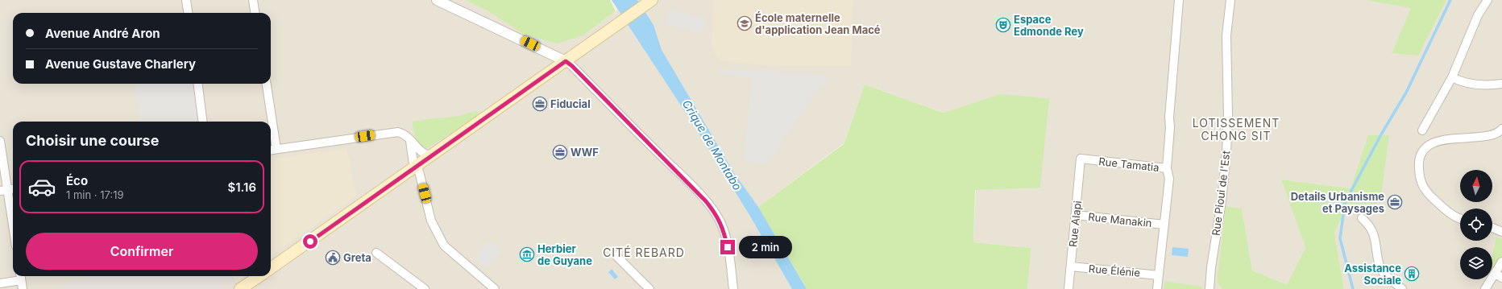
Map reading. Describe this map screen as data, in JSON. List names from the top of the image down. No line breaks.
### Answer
{"streets":{"street":["Rue Tamatia","Rue Pioui de l'Est","Rue Manakin","Rue Alapi","Rue Élénie"]},"crossings":[["Rue Tamatia","Rue Manakin"],["Rue Tamatia","Rue Alapi"],["Rue Tamatia","Rue Élénie"],["Rue Manakin","Rue Alapi"],["Rue Alapi","Rue Élénie"]],"districts":["LOTISSEMENT CHONG SIT","CITÉ REBARD"],"water":["Crique de Montabo"],"places":{"school or university":["École maternelle d'application Jean Macé"],"theatre":["Espace Edmonde Rey"],"office":["Fiducial","WWF","Details Urbanisme et Paysages"],"museum":["Herbier de Guyane"],"public building":["Greta"],"building":["Assistance Sociale"]},"north":"top","page":{"banner":["Avenue André Aron","Avenue Gustave Charlery"],"heading":"Choisir une course","list":[{"name":"Éco","note":"1 min · 17:19","value":"$1.16"}],"buttons":"Confirmer","bubble":"2 min"}}
